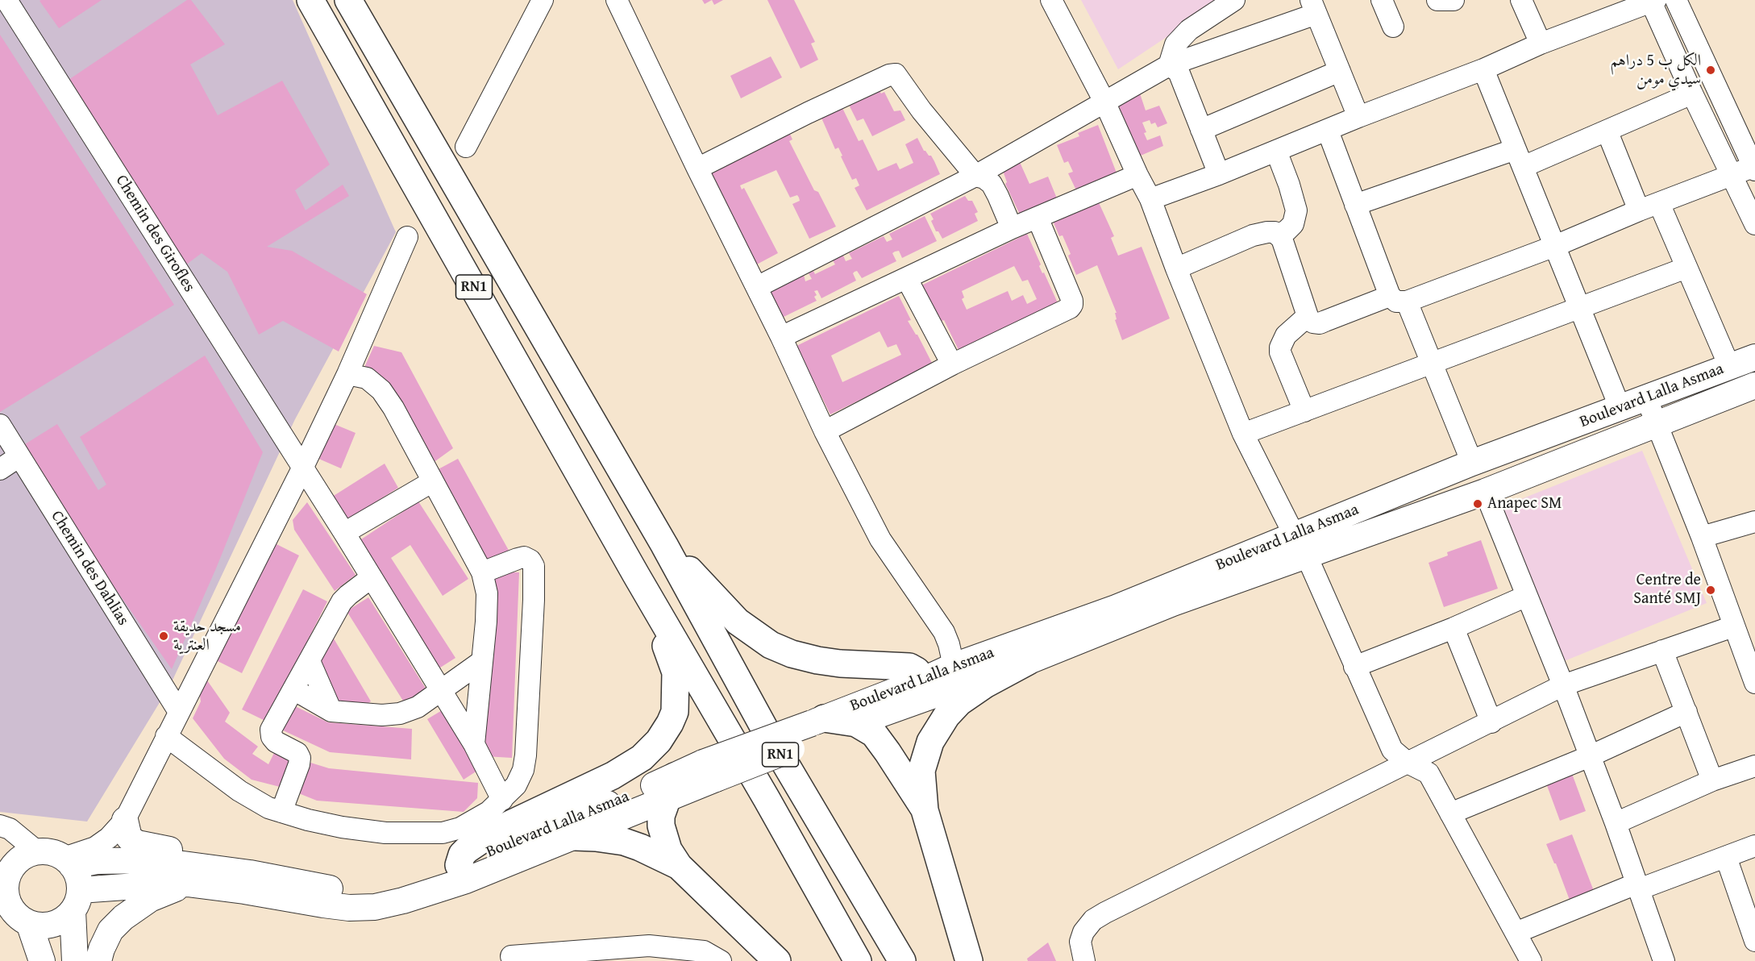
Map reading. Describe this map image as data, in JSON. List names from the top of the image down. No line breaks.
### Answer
{"streets":{"highway":["RN1"],"main road":["Boulevard Lalla Asmaa"],"street":["Chemin des Girofles","Chemin des Dahlias"]},"places":["الكل ب 5 دراهم سيدي مومن","Anapec SM","Centre de Santé SMJ","مسجد حديقة العنترية"]}
